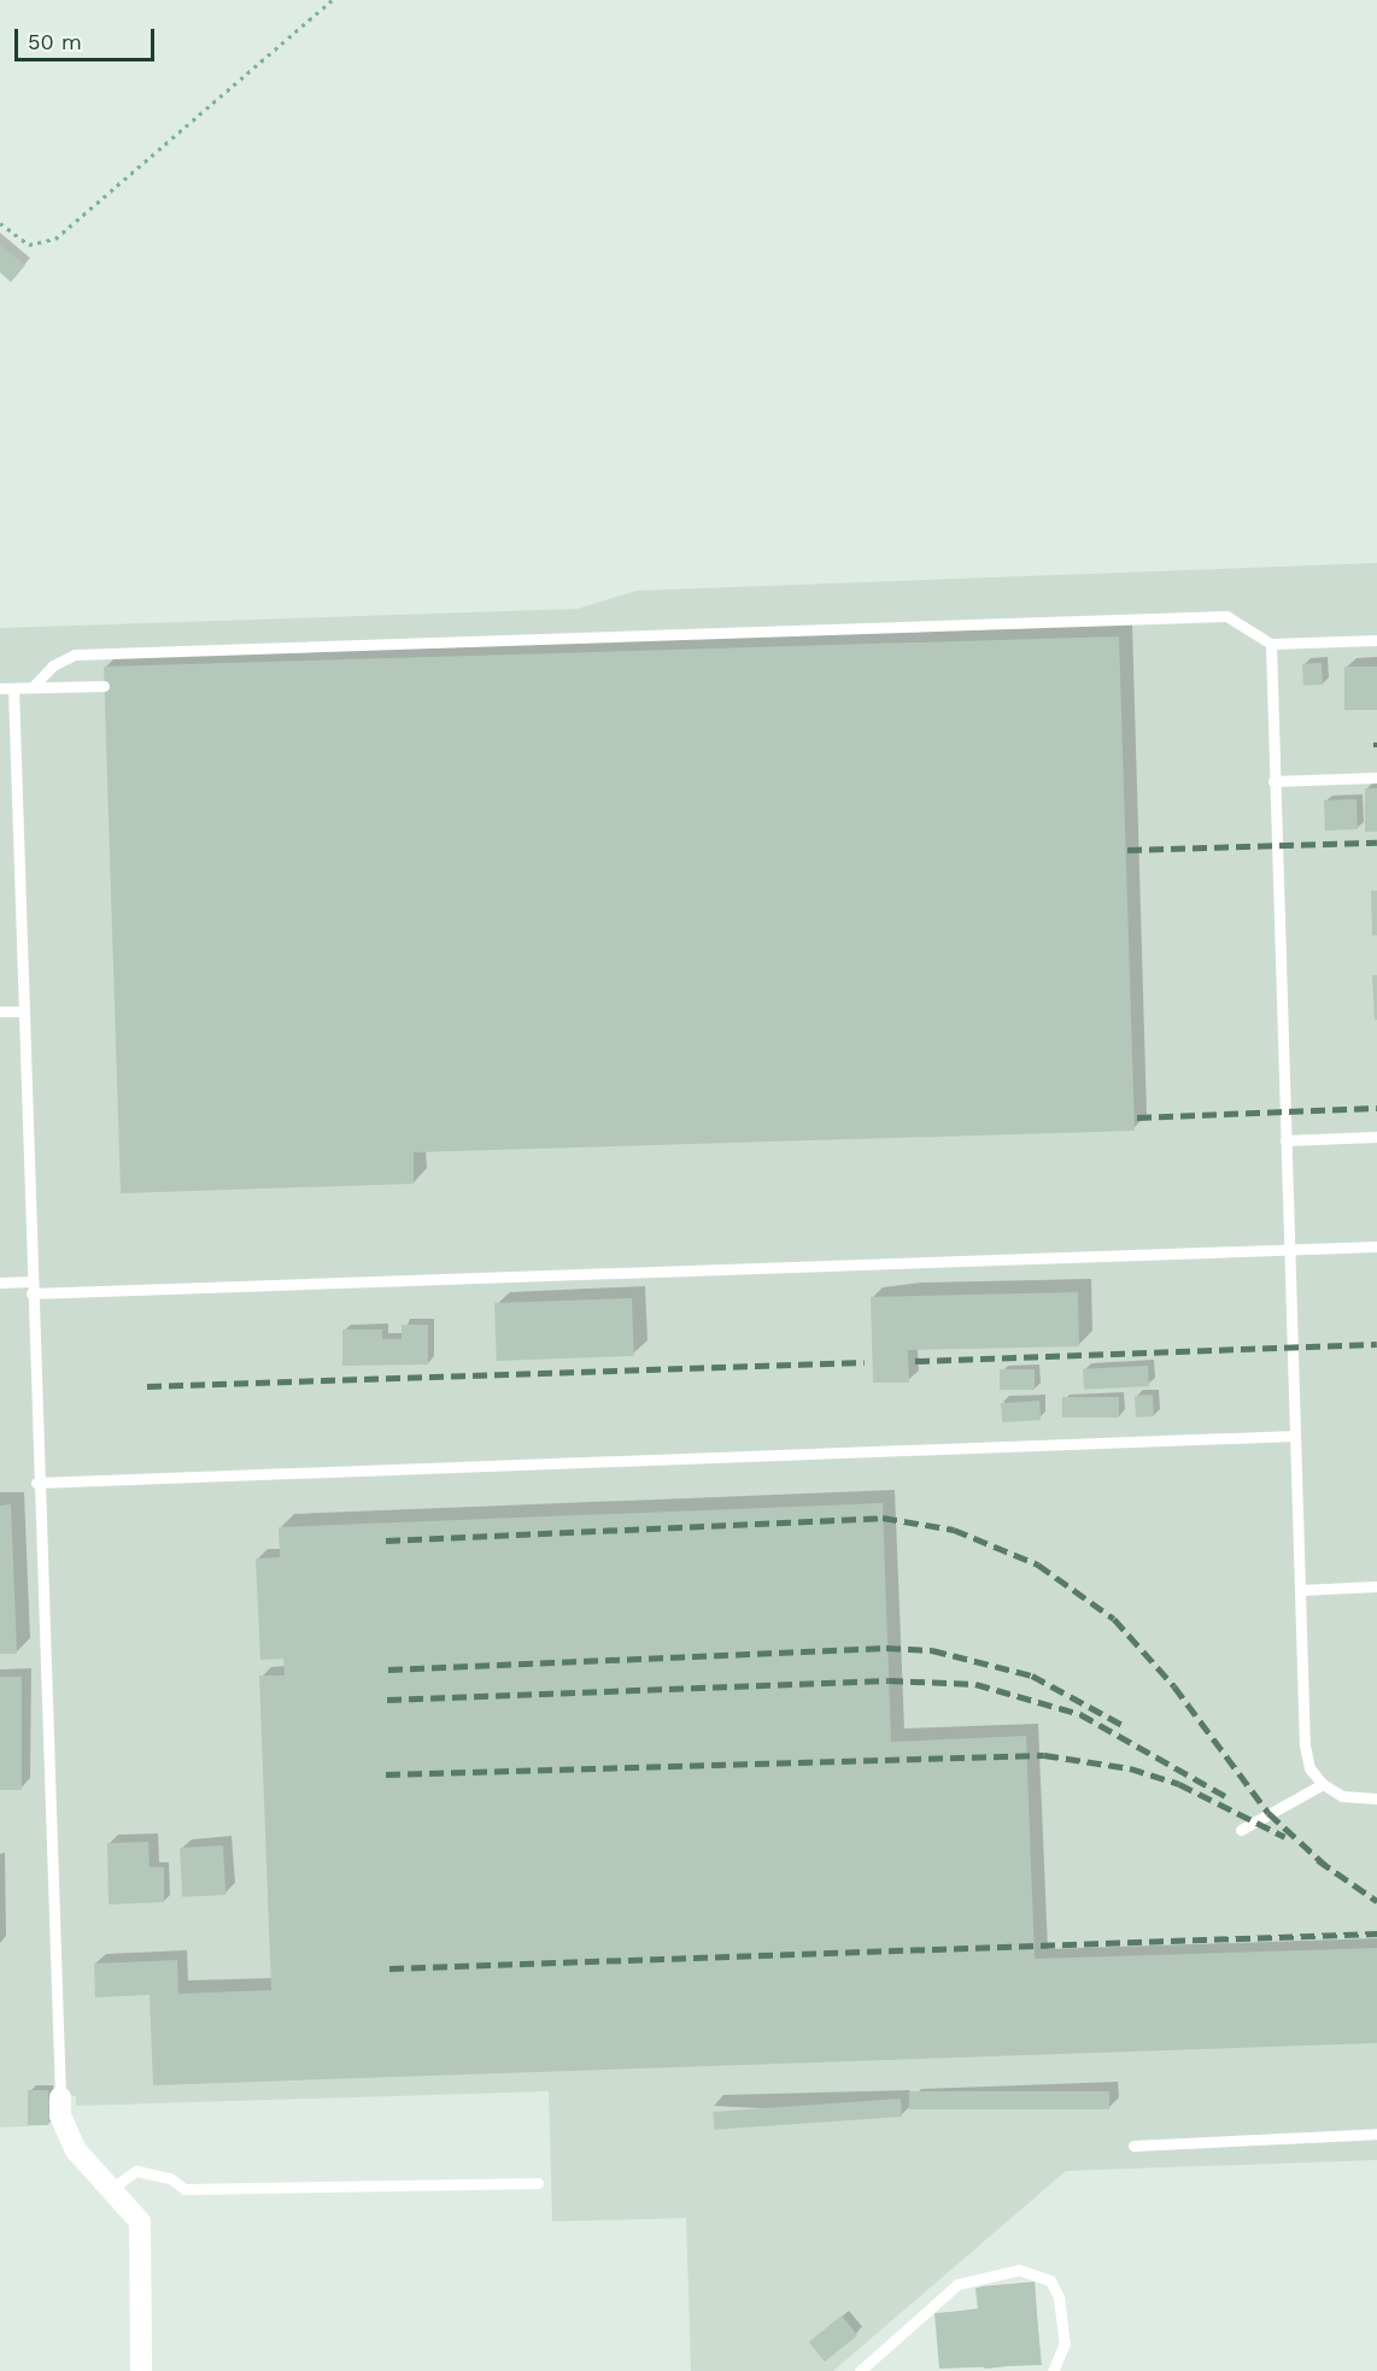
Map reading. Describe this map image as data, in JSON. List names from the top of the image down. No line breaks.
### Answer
{"scale_bar":"50 m"}
